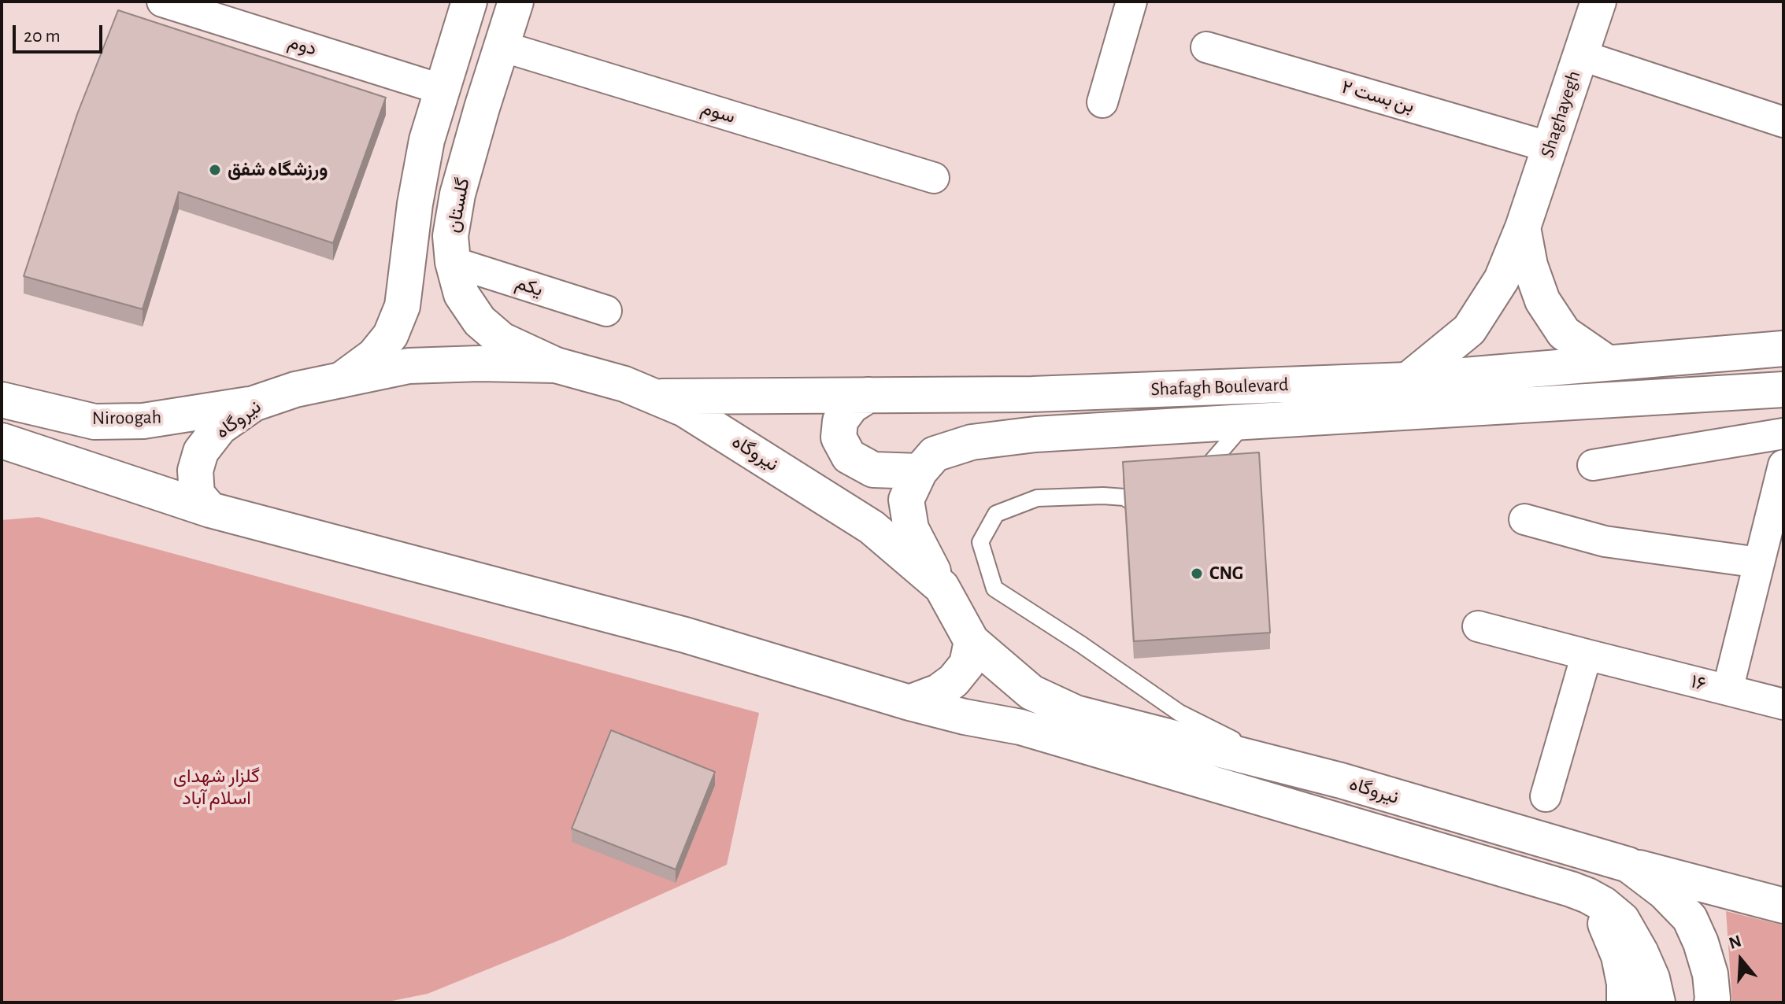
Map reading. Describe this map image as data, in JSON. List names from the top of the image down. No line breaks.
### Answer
{"streets":{"main road":["Shaghayegh","گلستان","Shafagh Boulevard","Niroogah","نیروگاه"],"street":["دوم","بن بست ۲","سوم","یکم","۱۶"]},"crossings":[["بن بست ۲","Shaghayegh"],["سوم","گلستان"],["Shaghayegh","Shafagh Boulevard"],["گلستان","یکم"],["گلستان","نیروگاه"],["Shafagh Boulevard","نیروگاه"],["Niroogah","نیروگاه"]],"parks":["گلزار شهدای اسلام آباد"],"places":["ورزشگاه شفق","CNG"],"scale_bar":"20 m","north":"top"}
